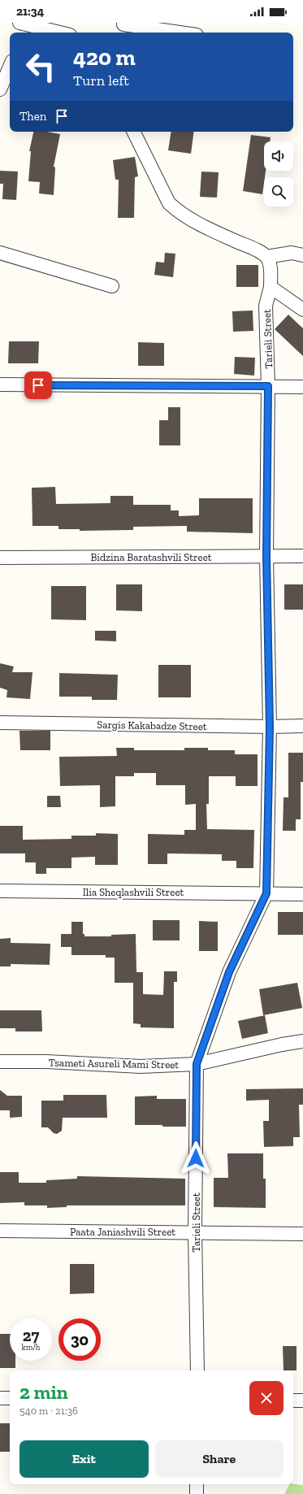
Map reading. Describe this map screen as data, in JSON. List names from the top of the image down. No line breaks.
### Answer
{"streets":{"street":["Tarieli Street","Bidzina Baratashvili Street","Sargis Kakabadze Street","Ilia Sheqlashvili Street","Tsameti Asureli Mami Street","Paata Janiashvili Street"]},"crossings":[["Tarieli Street","Bidzina Baratashvili Street"],["Tarieli Street","Sargis Kakabadze Street"],["Tarieli Street","Ilia Sheqlashvili Street"],["Tarieli Street","Tsameti Asureli Mami Street"],["Tarieli Street","Paata Janiashvili Street"]],"page":{"status":"21:34","turn":["420 m","Turn left"],"then":"Then","speed":"27 km/h","limit":"30","heading":["2 min","540 m · 21:36"],"buttons":["Exit","Share"]}}
